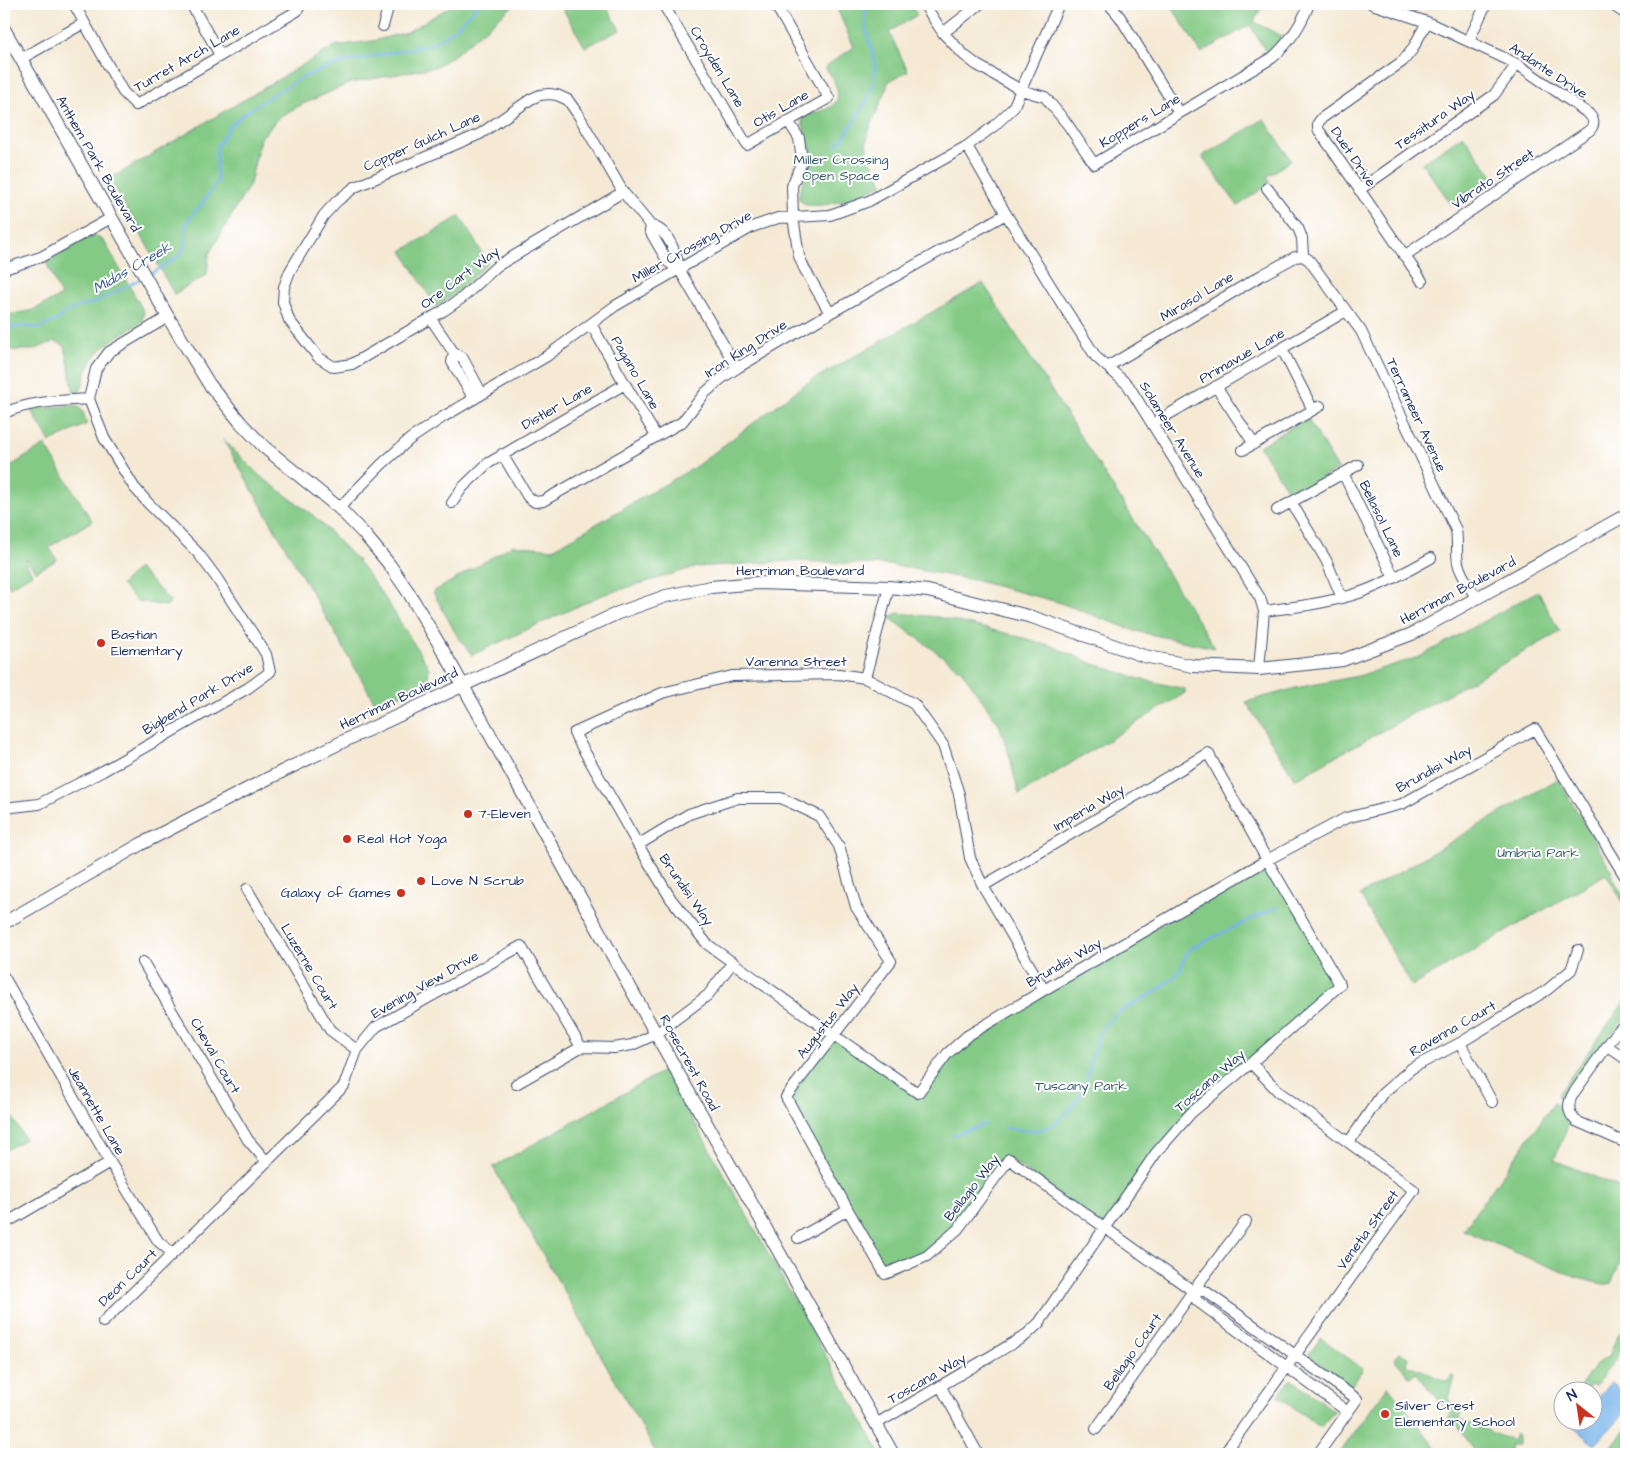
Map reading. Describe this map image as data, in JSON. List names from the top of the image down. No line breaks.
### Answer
{"streets":{"main road":["Anthem Park Boulevard","Herriman Boulevard","Rosecrest Road"],"street":["Turret Arch Lane","Croyden Lane","Andante Drive","Otis Lane","Tessitura Way","Koppers Lane","Copper Gulch Lane","Duet Drive","Vibrato Street","Miller Crossing Drive","Ore Cart Way","Mirasol Lane","Iron King Drive","Primavue Lane","Pagano Lane","Distler Lane","Terrameer Avenue","Solameer Avenue","Bellasol Lane","Varenna Street","Bigbend Park Drive","Brundisi Way","Imperia Way","Luzerne Court","Evening View Drive","Augustus Way","Ravenna Court","Cheval Court","Toscana Way","Jeannette Lane","Bellagio Way","Venetia Street","Deon Court","Bellagio Court"]},"crossings":[["Croyden Lane","Otis Lane"],["Andante Drive","Tessitura Way"],["Andante Drive","Duet Drive"],["Andante Drive","Vibrato Street"],["Tessitura Way","Duet Drive"],["Koppers Lane","Miller Crossing Drive"],["Copper Gulch Lane","Miller Crossing Drive"],["Copper Gulch Lane","Ore Cart Way"],["Copper Gulch Lane","Iron King Drive"],["Duet Drive","Vibrato Street"],["Anthem Park Boulevard","Miller Crossing Drive"],["Anthem Park Boulevard","Herriman Boulevard"],["Anthem Park Boulevard","Rosecrest Road"],["Miller Crossing Drive","Pagano Lane"],["Miller Crossing Drive","Solameer Avenue"],["Mirasol Lane","Terrameer Avenue"],["Mirasol Lane","Solameer Avenue"],["Iron King Drive","Pagano Lane"],["Iron King Drive","Distler Lane"],["Iron King Drive","Solameer Avenue"],["Primavue Lane","Terrameer Avenue"],["Primavue Lane","Solameer Avenue"],["Pagano Lane","Distler Lane"],["Terrameer Avenue","Herriman Boulevard"],["Solameer Avenue","Herriman Boulevard"],["Herriman Boulevard","Rosecrest Road"],["Varenna Street","Brundisi Way"],["Varenna Street","Imperia Way"],["Brundisi Way","Augustus Way"],["Brundisi Way","Toscana Way"],["Imperia Way","Toscana Way"],["Luzerne Court","Evening View Drive"],["Evening View Drive","Cheval Court"],["Evening View Drive","Jeannette Lane"],["Evening View Drive","Deon Court"],["Augustus Way","Bellagio Way"],["Ravenna Court","Venetia Street"],["Rosecrest Road","Toscana Way"],["Toscana Way","Bellagio Way"],["Toscana Way","Venetia Street"],["Jeannette Lane","Deon Court"],["Bellagio Way","Venetia Street"],["Bellagio Way","Bellagio Court"]],"water":["Midas Creek"],"parks":["Miller Crossing Open Space","Umbria Park","Tuscany Park"],"places":["Bastian Elementary","7-Eleven","Real Hot Yoga","Love N Scrub","Galaxy of Games","Silver Crest Elementary School"],"north":"top left"}
